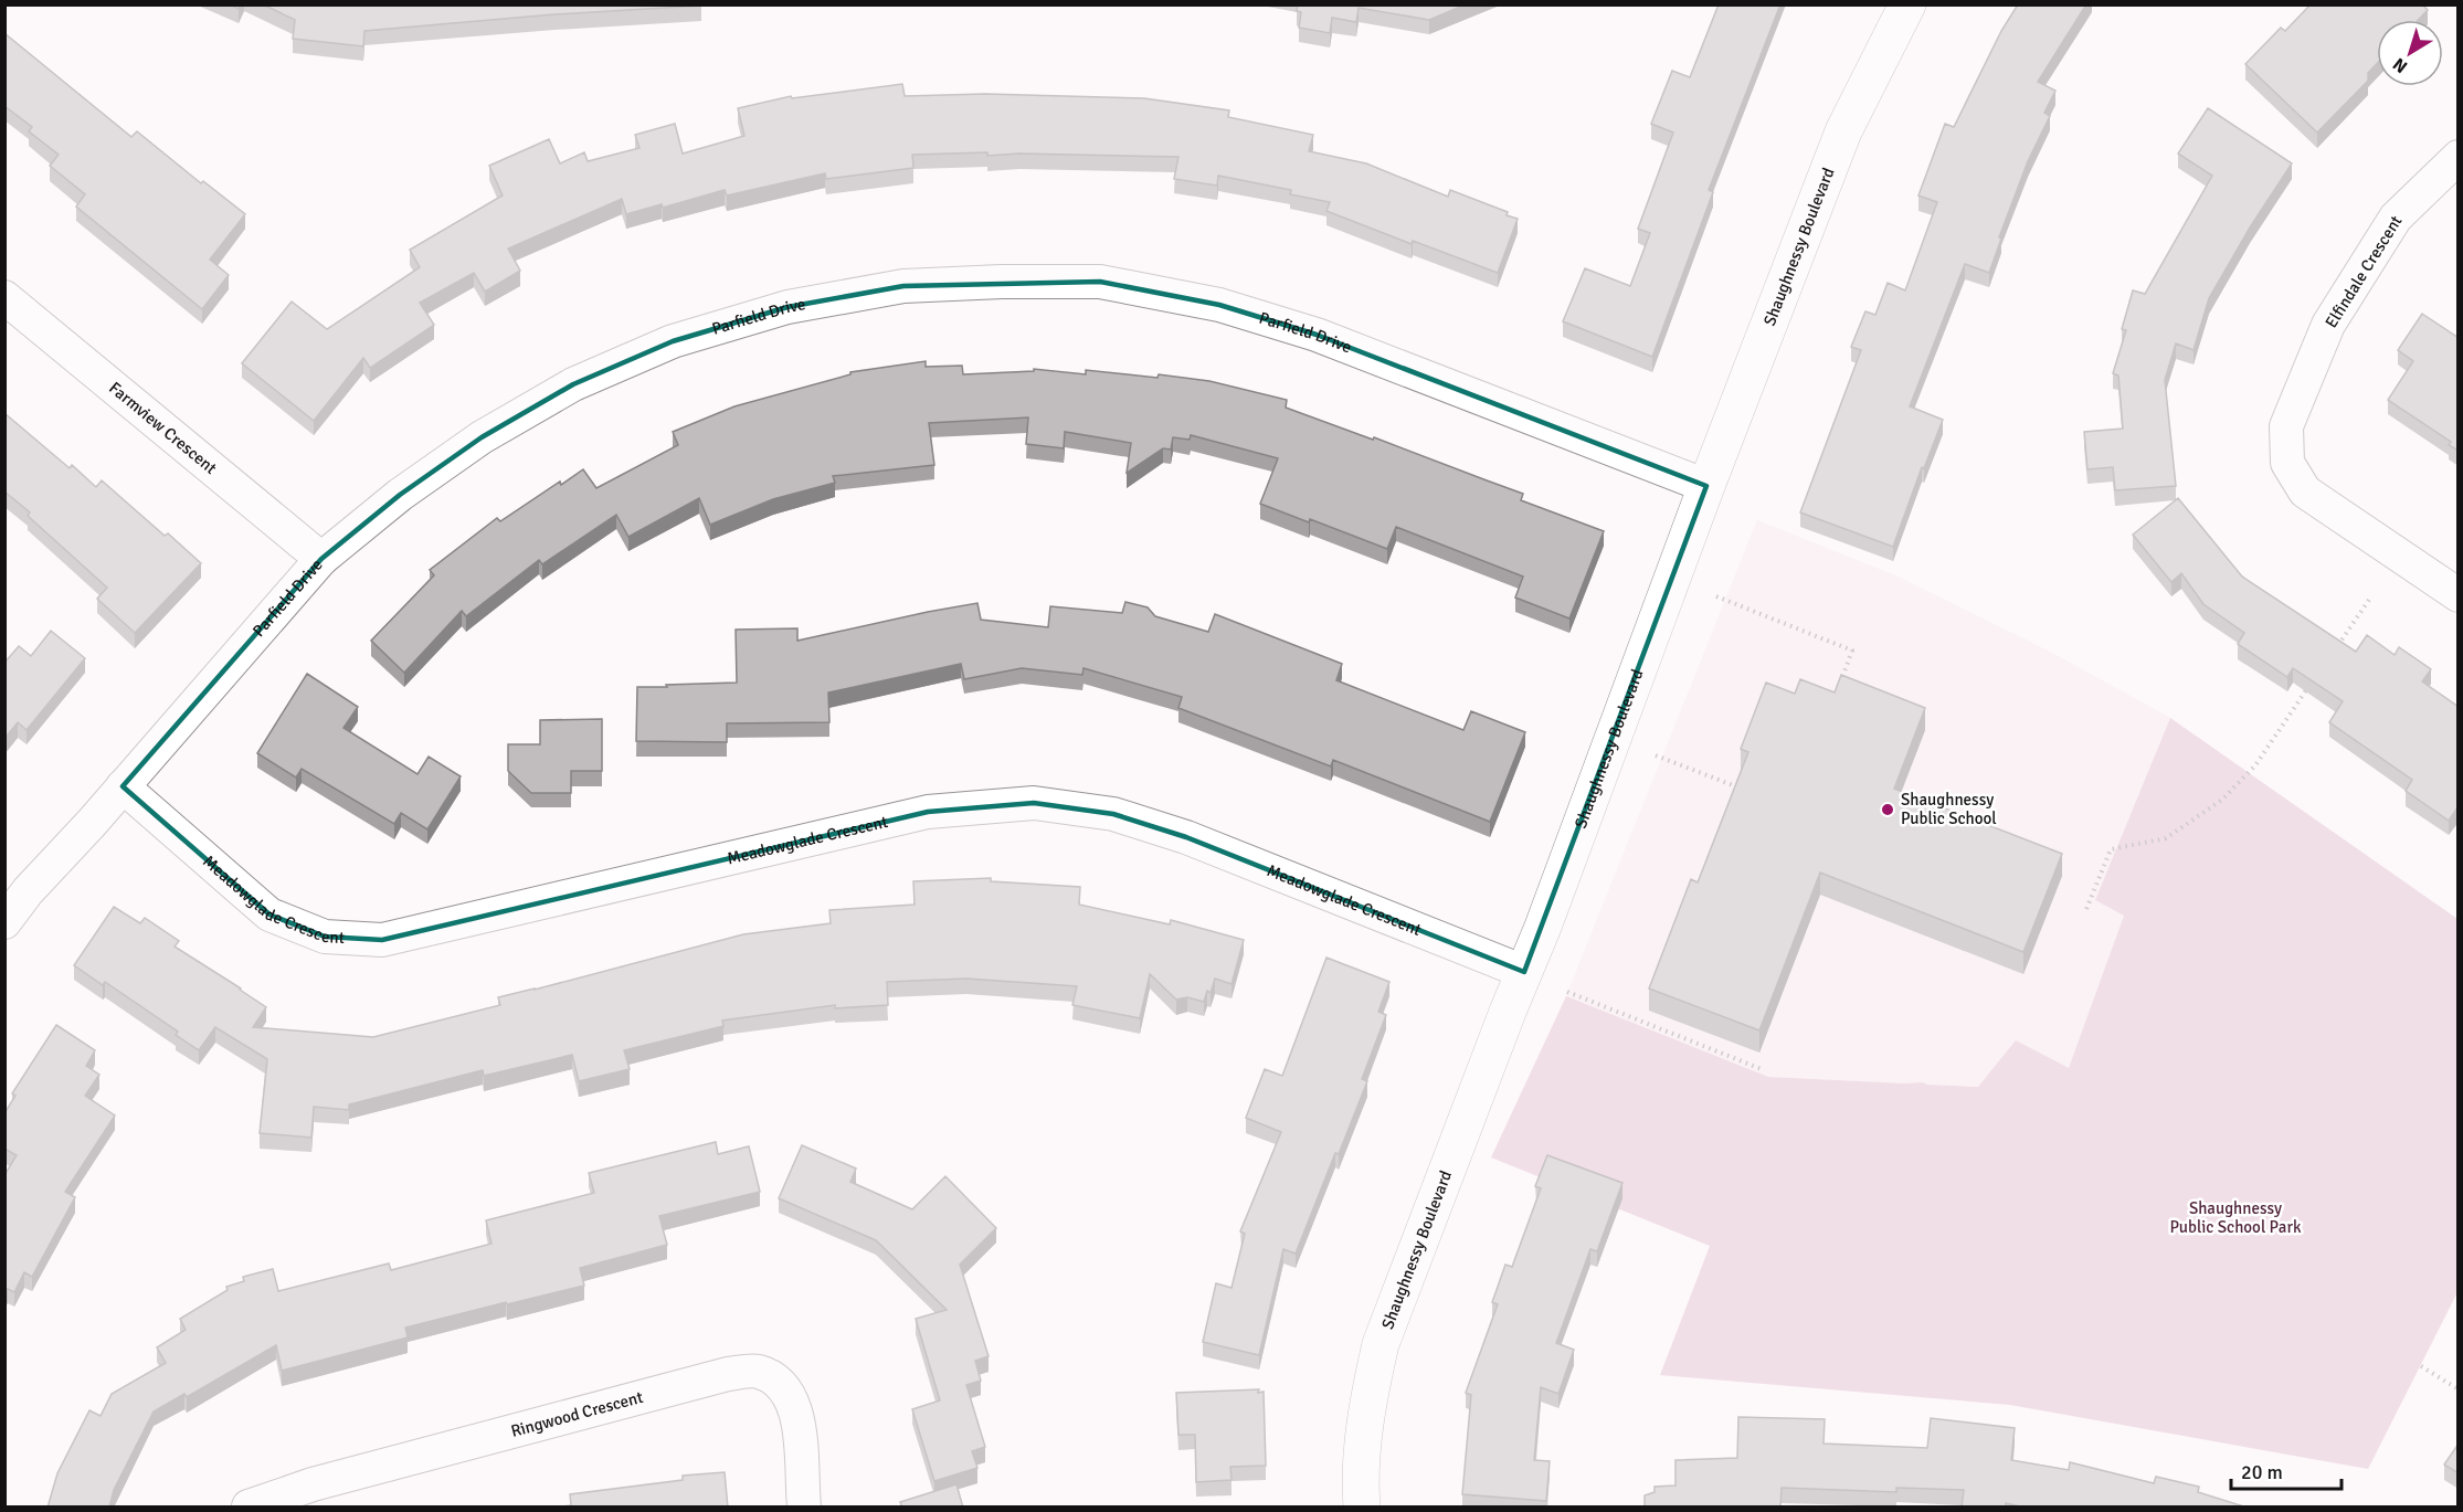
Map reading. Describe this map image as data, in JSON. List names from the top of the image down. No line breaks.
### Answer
{"streets":{"street":["Shaughnessy Boulevard","Elfindale Crescent","Parfield Drive","Farmview Crescent","Meadowglade Crescent","Ringwood Crescent"]},"crossings":[["Shaughnessy Boulevard","Parfield Drive"],["Shaughnessy Boulevard","Meadowglade Crescent"],["Parfield Drive","Farmview Crescent"],["Parfield Drive","Meadowglade Crescent"]],"parks":["Shaughnessy Public School Park"],"places":["Shaughnessy Public School"],"scale_bar":"20 m","north":"bottom left"}
